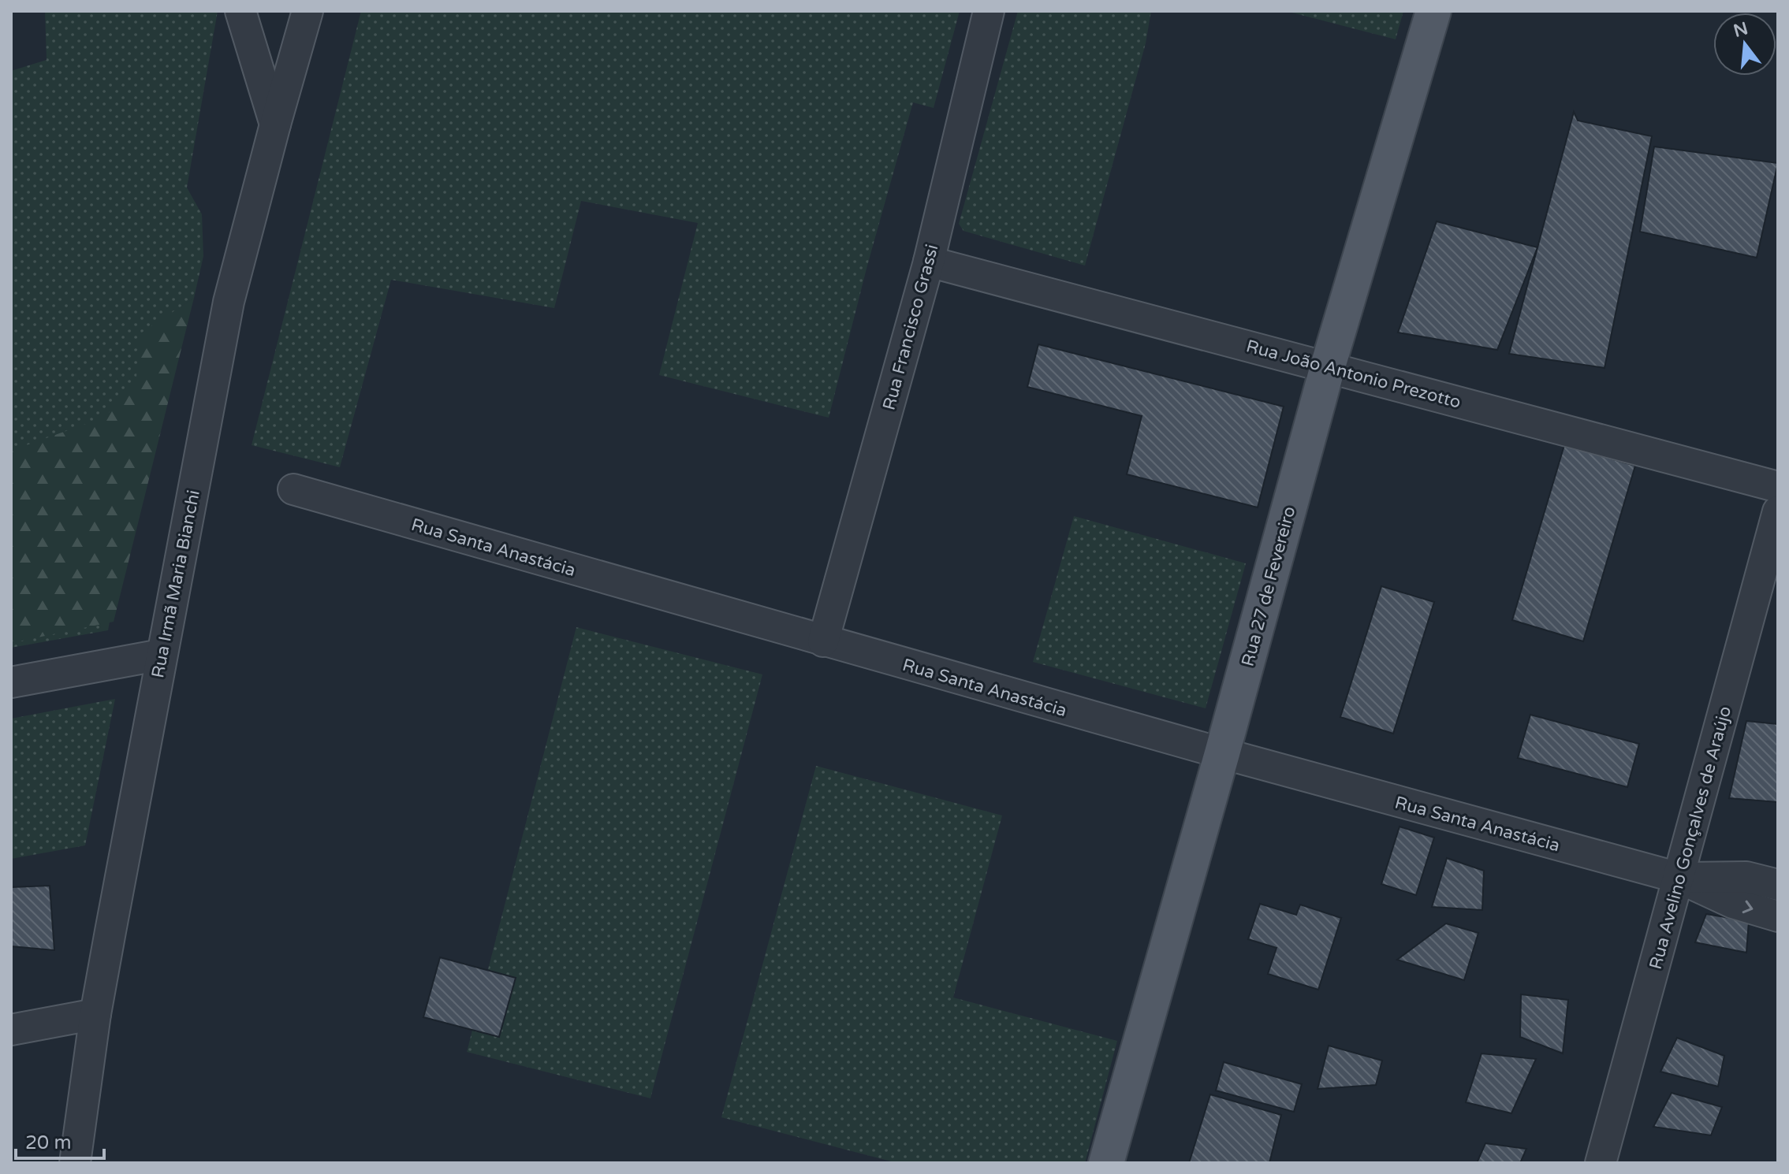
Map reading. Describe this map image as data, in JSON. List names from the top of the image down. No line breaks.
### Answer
{"streets":{"main road":["Rua 27 de Fevereiro"],"street":["Rua Francisco Grassi","Rua João Antonio Prezotto","Rua Santa Anastácia","Rua Irmã Maria Bianchi","Rua Avelino Gonçalves de Araújo"]},"crossings":[["Rua Francisco Grassi","Rua João Antonio Prezotto"],["Rua Francisco Grassi","Rua Santa Anastácia"],["Rua João Antonio Prezotto","Rua 27 de Fevereiro"],["Rua Santa Anastácia","Rua 27 de Fevereiro"],["Rua Santa Anastácia","Rua Avelino Gonçalves de Araújo"]],"scale_bar":"20 m","north":"top"}
